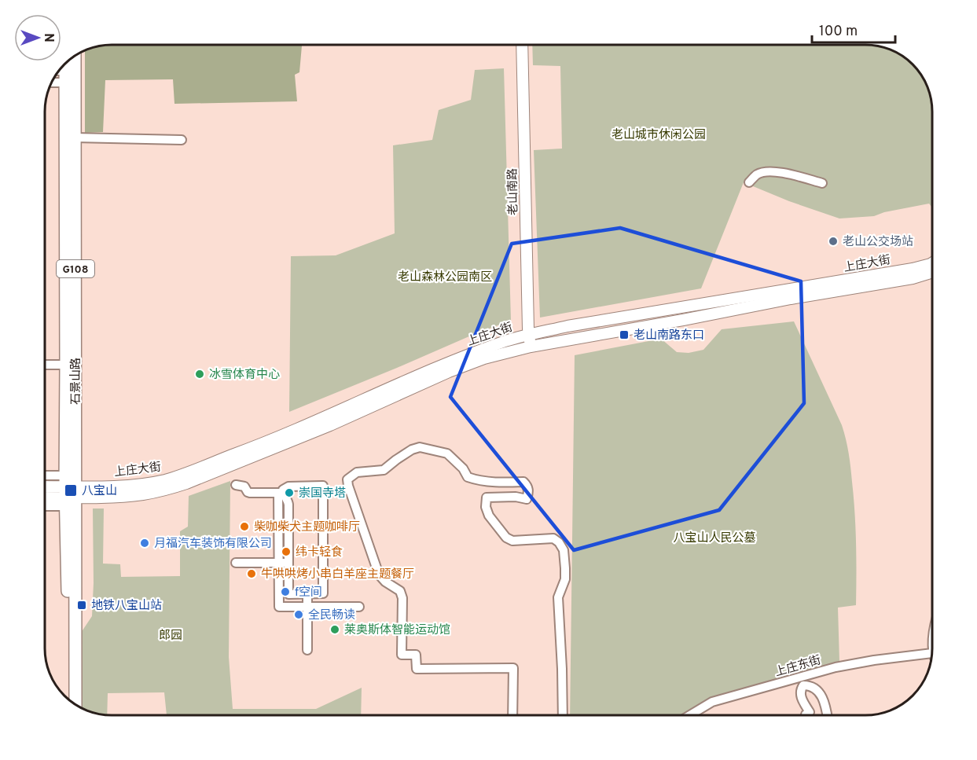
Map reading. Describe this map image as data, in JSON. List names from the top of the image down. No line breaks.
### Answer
{"streets":{"highway":["G108","石景山路"],"main road":["老山南路","上庄大街"],"street":["上庄东街"]},"crossings":[["老山南路","上庄大街"],["上庄大街","石景山路"]],"parks":["老山城市休闲公园","老山森林公园南区","八宝山人民公墓","郎园"],"places":{"other":["老山公交场站","冰雪体育中心","崇国寺塔","柴咖·柴犬主题咖啡厅","月福汽车装饰有限公司","纬卡轻食","牛哄哄烤小串白羊座主题餐厅","f空间","全民畅读","莱奥斯体智能运动馆"],"transit":["老山南路东口","八宝山","地铁八宝山站"]},"scale_bar":"100 m","north":"right"}
